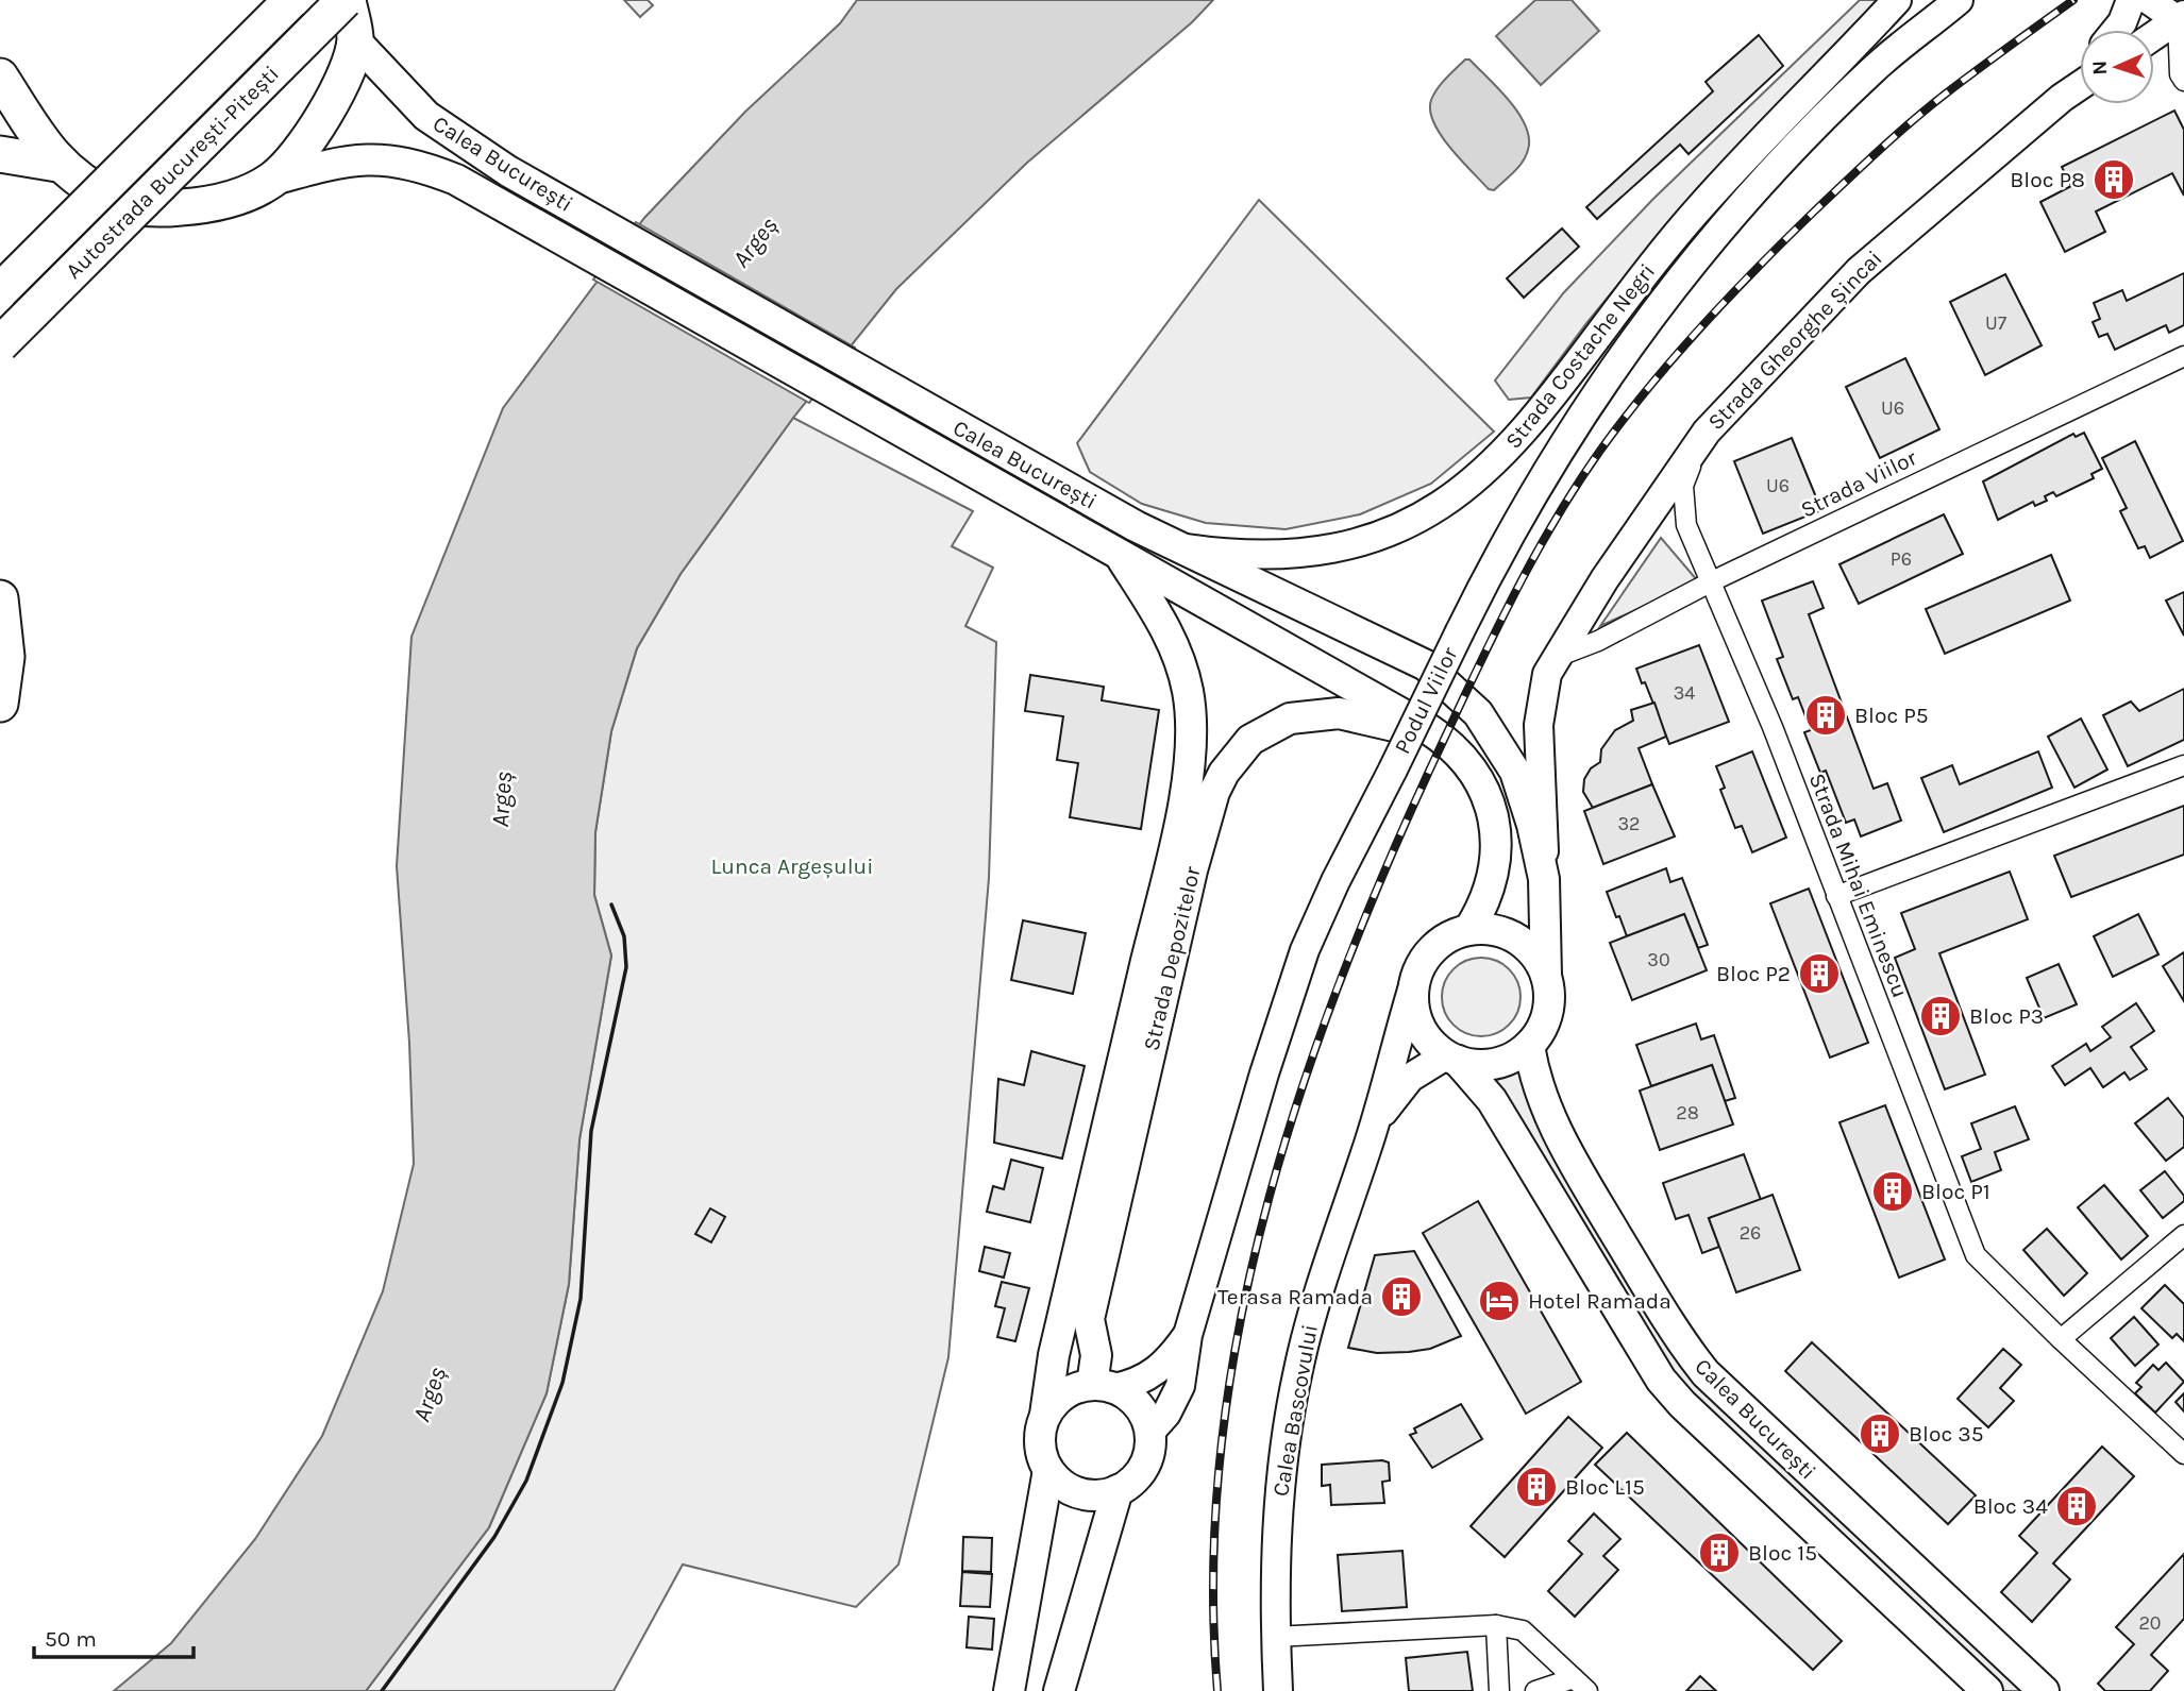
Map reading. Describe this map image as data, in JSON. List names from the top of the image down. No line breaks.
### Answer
{"streets":{"highway":["Autostrada București-Pitești"],"main road":["Calea București","Strada Gheorghe Șincai","Strada Costache Negri","Podul Viilor","Strada Depozitelor","Calea Bascovului"],"street":["Strada Viilor","Strada Mihai Eminescu"]},"crossings":[["Calea București","Strada Gheorghe Șincai"],["Calea București","Strada Costache Negri"],["Calea București","Strada Depozitelor"],["Calea București","Calea Bascovului"],["Strada Gheorghe Șincai","Strada Viilor"],["Strada Gheorghe Șincai","Strada Mihai Eminescu"],["Strada Costache Negri","Podul Viilor"],["Strada Viilor","Strada Mihai Eminescu"]],"water":["Argeș"],"parks":["Lunca Argeșului"],"places":{"building":["Bloc P8","Bloc P5","Bloc P2","Bloc P3","Bloc P1","Terasa Ramada","Bloc 35","Bloc L15","Bloc 34","Bloc 15"],"hotel":["Hotel Ramada"]},"house_numbers":["U7","U6","U6","P6","34","32","30","28","26","20"],"scale_bar":"50 m","north":"left"}
